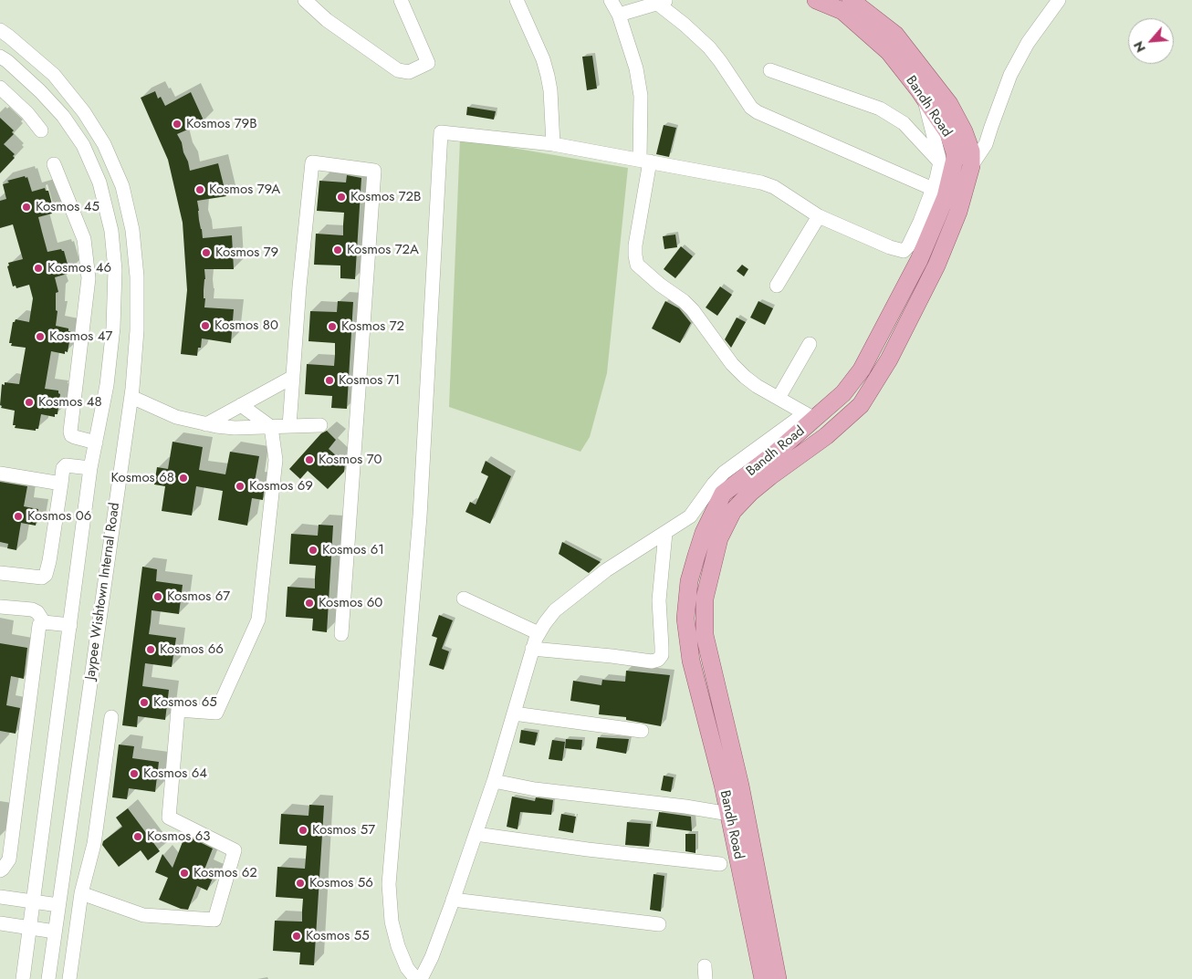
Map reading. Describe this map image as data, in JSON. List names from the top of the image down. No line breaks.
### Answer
{"streets":{"main road":["Bandh Road"],"street":["Jaypee Wishtown Internal Road"]},"places":["Kosmos 79B","Kosmos 79A","Kosmos 72B","Kosmos 45","Kosmos 72A","Kosmos 79","Kosmos 46","Kosmos 80","Kosmos 72","Kosmos 47","Kosmos 71","Kosmos 48","Kosmos 70","Kosmos 68","Kosmos 69","Kosmos 06","Kosmos 61","Kosmos 67","Kosmos 60","Kosmos 66","Kosmos 65","Kosmos 64","Kosmos 57","Kosmos 63","Kosmos 62","Kosmos 56","Kosmos 55"],"north":"bottom left"}
